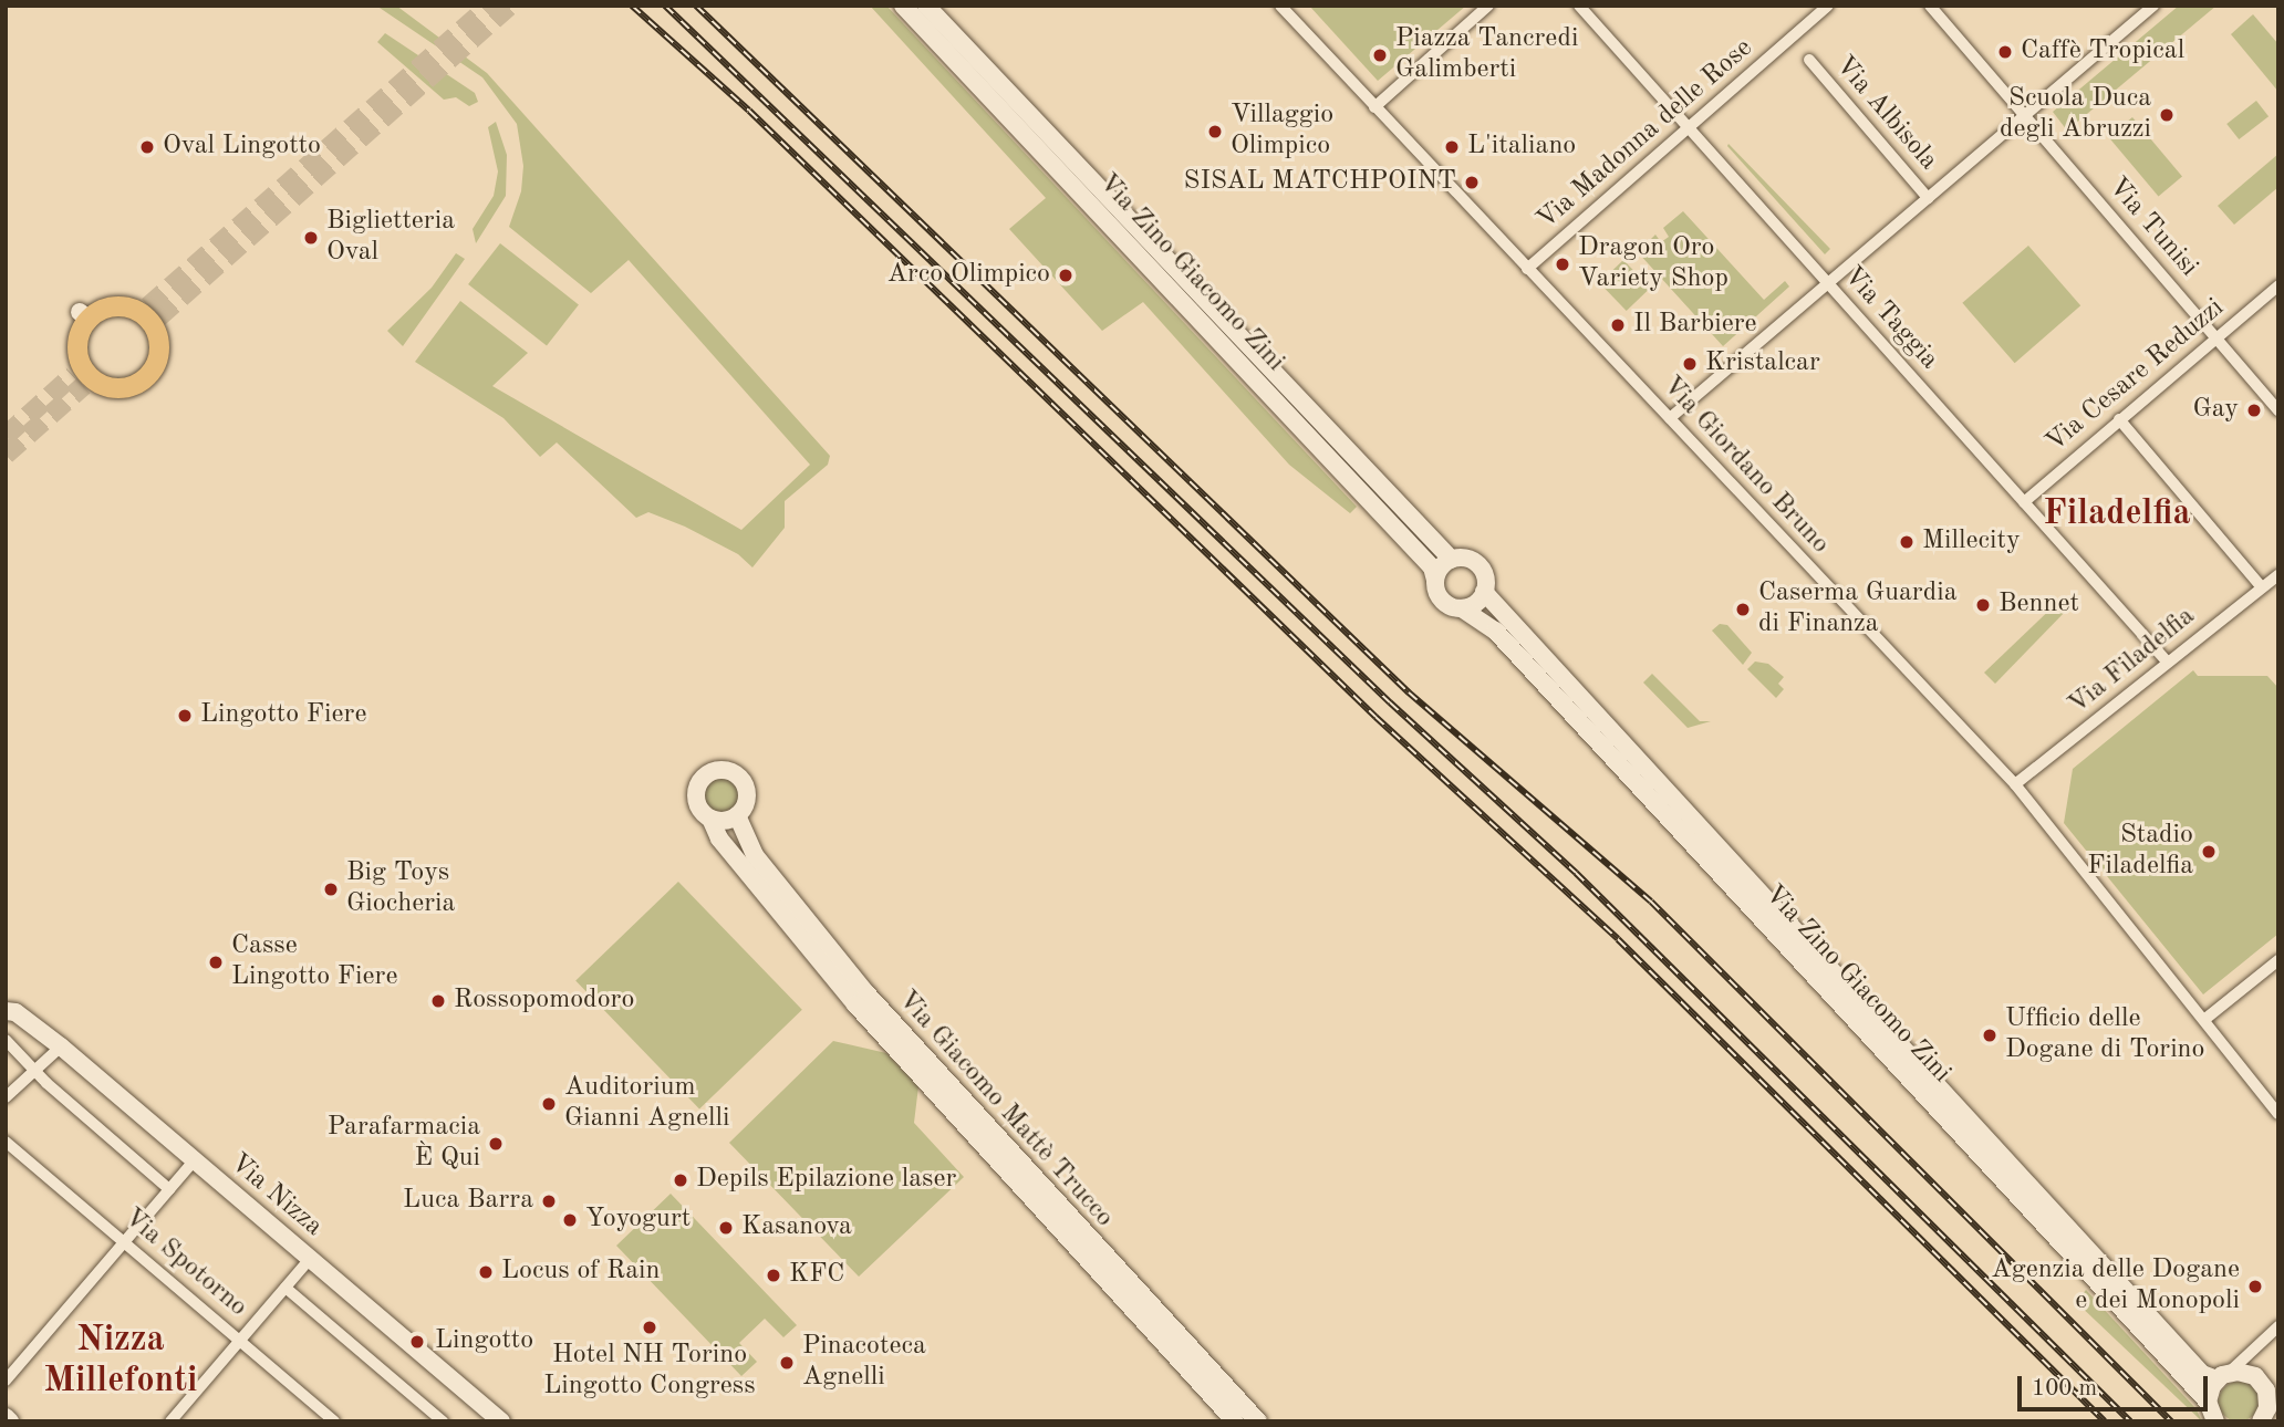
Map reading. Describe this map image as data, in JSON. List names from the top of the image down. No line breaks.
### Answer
{"streets":{"street":["Via Albisola","Via Madonna delle Rose","Via Tunisi","Via Zino Giacomo Zini","Via Taggia","Via Cesare Reduzzi","Via Giordano Bruno","Via Filadelfia","Via Giacomo Mattè Trucco","Via Nizza","Via Spotorno"]},"crossings":[["Via Madonna delle Rose","Via Taggia"],["Via Madonna delle Rose","Via Giordano Bruno"],["Via Tunisi","Via Cesare Reduzzi"],["Via Taggia","Via Cesare Reduzzi"],["Via Taggia","Via Filadelfia"],["Via Giordano Bruno","Via Filadelfia"]],"districts":["Filadelfia","Nizza Millefonti"],"places":["Caffè Tropical","Piazza Tancredi Galimberti","Scuola Duca degli Abruzzi","Villaggio Olimpico","Oval Lingotto","L'italiano","SISAL MATCHPOINT","Biglietteria Oval","Dragon Oro Variety Shop","Arco Olimpico","Il Barbiere","Kristalcar","Gay","Millecity","Bennet","Caserma Guardia di Finanza","Lingotto Fiere","Stadio Filadelfia","Big Toys Giocheria","Casse Lingotto Fiere","Rossopomodoro","Ufficio delle Dogane di Torino","Auditorium Gianni Agnelli","Parafarmacia È Qui","Depils Epilazione laser","Luca Barra","Yoyogurt","Kasanova","Locus of Rain","KFC","Agenzia delle Dogane e dei Monopoli","Hotel NH Torino Lingotto Congress","Lingotto","Pinacoteca Agnelli"],"scale_bar":"100 m"}
